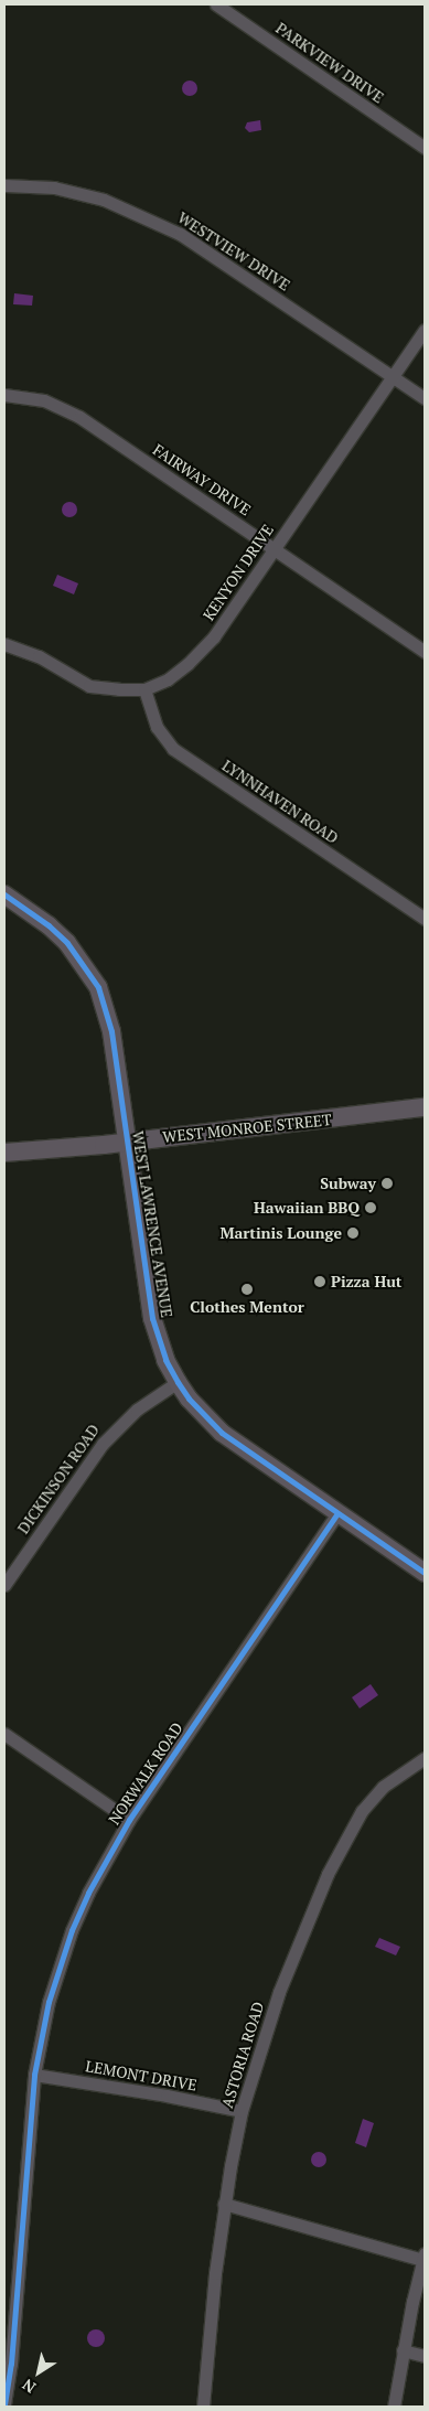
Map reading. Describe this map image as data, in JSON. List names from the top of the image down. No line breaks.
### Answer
{"streets":{"street":["PARKVIEW DRIVE","WESTVIEW DRIVE","FAIRWAY DRIVE","KENYON DRIVE","LYNNHAVEN ROAD","WEST MONROE STREET","WEST LAWRENCE AVENUE","DICKINSON ROAD","NORWALK ROAD","ASTORIA ROAD","LEMONT DRIVE"]},"crossings":[["WESTVIEW DRIVE","KENYON DRIVE"],["FAIRWAY DRIVE","KENYON DRIVE"],["KENYON DRIVE","LYNNHAVEN ROAD"],["WEST MONROE STREET","WEST LAWRENCE AVENUE"],["WEST LAWRENCE AVENUE","DICKINSON ROAD"],["WEST LAWRENCE AVENUE","NORWALK ROAD"],["NORWALK ROAD","LEMONT DRIVE"],["ASTORIA ROAD","LEMONT DRIVE"]],"places":["Subway","Hawaiian BBQ","Martinis Lounge","Pizza Hut","Clothes Mentor"],"north":"bottom left"}
